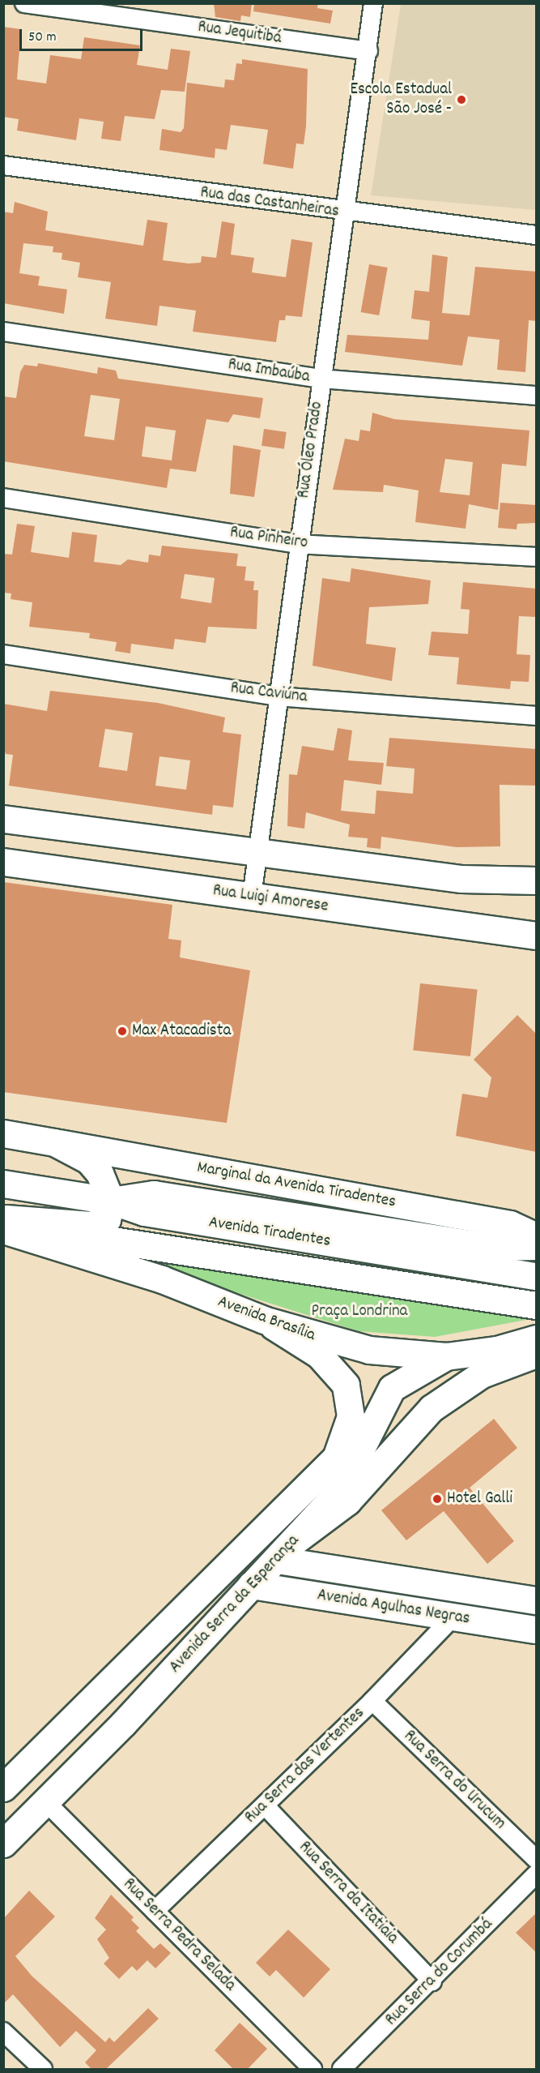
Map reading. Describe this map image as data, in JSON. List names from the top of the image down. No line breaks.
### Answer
{"streets":{"main road":["Rua Luigi Amorese","Marginal da Avenida Tiradentes","Avenida Tiradentes","Avenida Brasília","Avenida Serra da Esperança","Avenida Agulhas Negras"],"street":["Rua Jequitibá","Rua das Castanheiras","Rua Imbaúba","Rua Óleo Prado","Rua Pinheiro","Rua Caviúna","Rua Serra das Vertentes","Rua Serra do Urucum","Rua Serra da Itatiaia","Rua Serra Pedra Selada","Rua Serra do Corumbá"]},"crossings":[["Rua Jequitibá","Rua Óleo Prado"],["Rua das Castanheiras","Rua Óleo Prado"],["Rua Imbaúba","Rua Óleo Prado"],["Rua Óleo Prado","Rua Pinheiro"],["Rua Óleo Prado","Rua Caviúna"],["Rua Óleo Prado","Rua Luigi Amorese"],["Avenida Brasília","Avenida Serra da Esperança"],["Avenida Serra da Esperança","Avenida Agulhas Negras"],["Avenida Serra da Esperança","Rua Serra Pedra Selada"],["Avenida Agulhas Negras","Rua Serra das Vertentes"],["Rua Serra das Vertentes","Rua Serra do Urucum"],["Rua Serra das Vertentes","Rua Serra da Itatiaia"],["Rua Serra das Vertentes","Rua Serra Pedra Selada"],["Rua Serra da Itatiaia","Rua Serra do Corumbá"]],"parks":["Praça Londrina"],"places":["Escola Estadual São José -","Max Atacadista","Hotel Galli"],"scale_bar":"50 m"}
